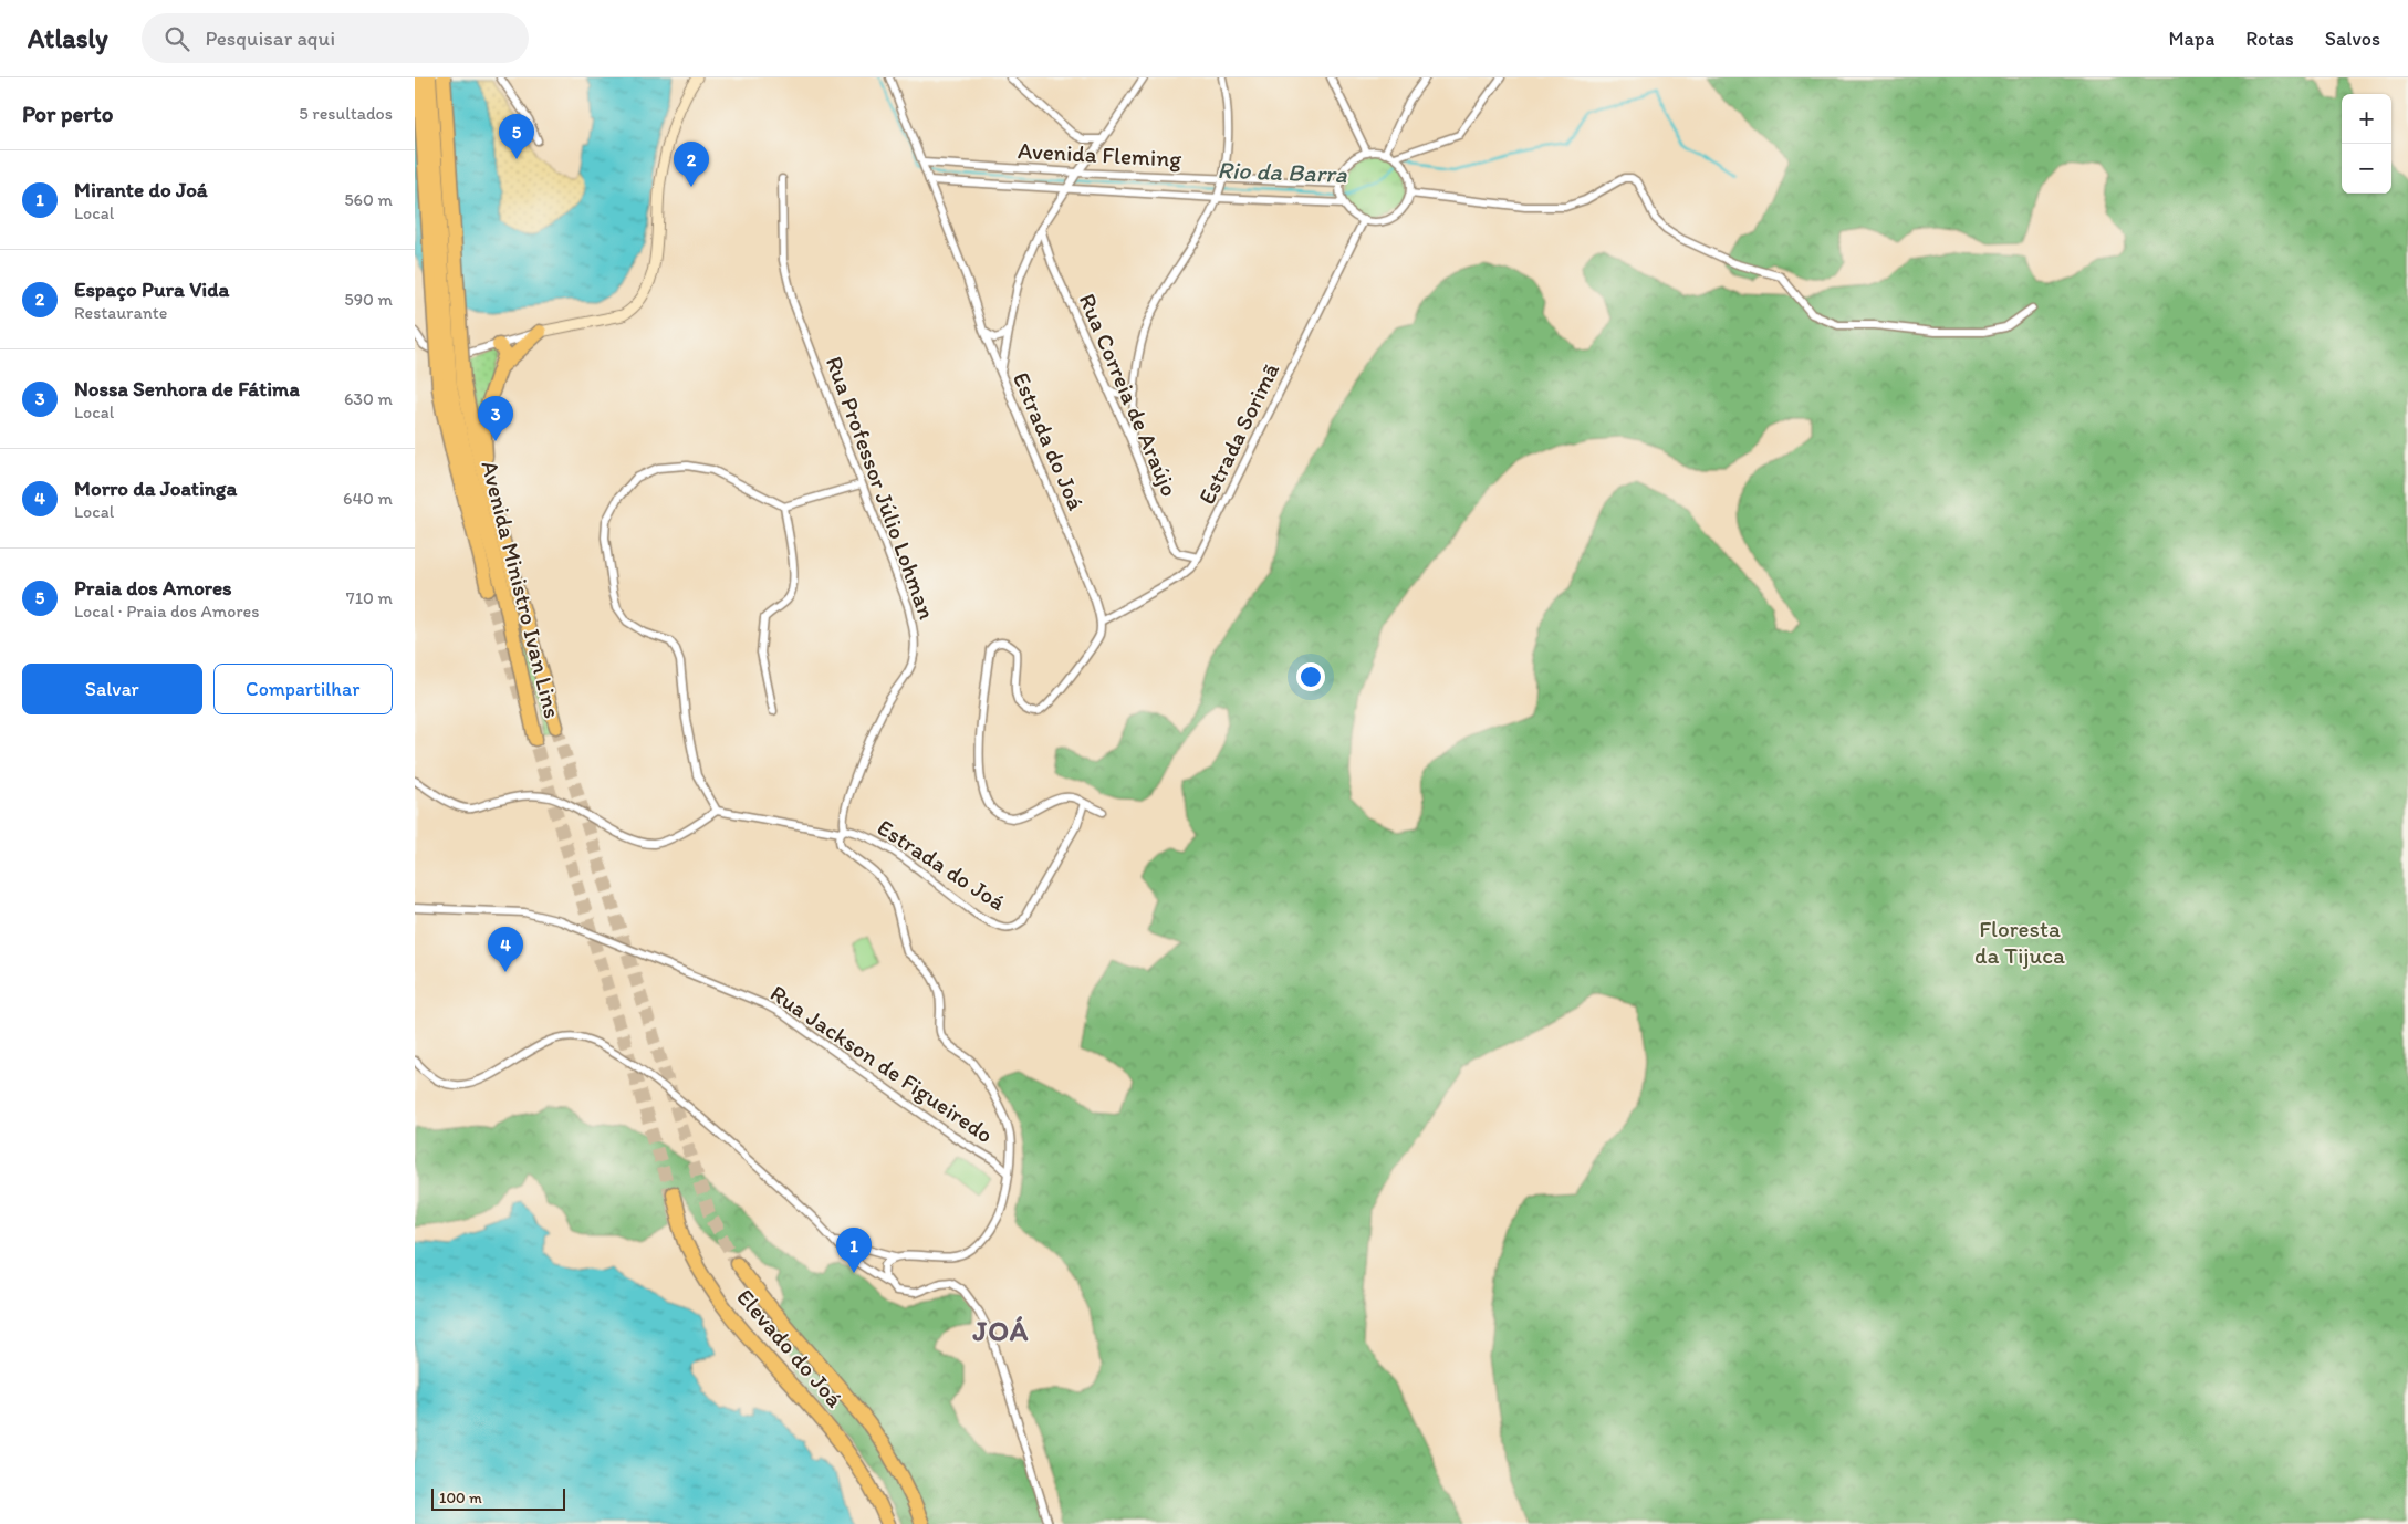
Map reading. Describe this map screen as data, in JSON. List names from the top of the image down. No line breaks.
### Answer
{"streets":{"highway":["Avenida Ministro Ivan Lins","Elevado do Joá"],"street":["Avenida Fleming","Rua Correia de Araújo","Estrada Sorimã","Estrada do Joá","Rua Professor Júlio Lohman","Rua Jackson de Figueiredo"]},"crossings":[["Avenida Fleming","Estrada Sorimã"],["Avenida Fleming","Estrada do Joá"],["Rua Correia de Araújo","Estrada Sorimã"],["Estrada Sorimã","Estrada do Joá"],["Estrada do Joá","Rua Professor Júlio Lohman"],["Estrada do Joá","Rua Jackson de Figueiredo"]],"districts":["JOÁ"],"water":["Rio da Barra"],"parks":["Floresta da Tijuca"],"scale_bar":"100 m","page":{"header":"Atlasly","search":"Pesquisar aqui","nav":["Mapa","Rotas","Salvos"],"heading":["Por perto","5 resultados"],"map_buttons":["+","−"],"pins":["5","2","3","4","1"],"list":[{"mark":"1","name":"Mirante do Joá","note":"Local","value":"560 m"},{"mark":"2","name":"Espaço Pura Vida","note":"Restaurante","value":"590 m"},{"mark":"3","name":"Nossa Senhora de Fátima","note":"Local","value":"630 m"},{"mark":"4","name":"Morro da Joatinga","note":"Local","value":"640 m"},{"mark":"5","name":"Praia dos Amores","note":"Local · Praia dos Amores","value":"710 m"}],"buttons":["Salvar","Compartilhar"],"scale":"100 m"}}
